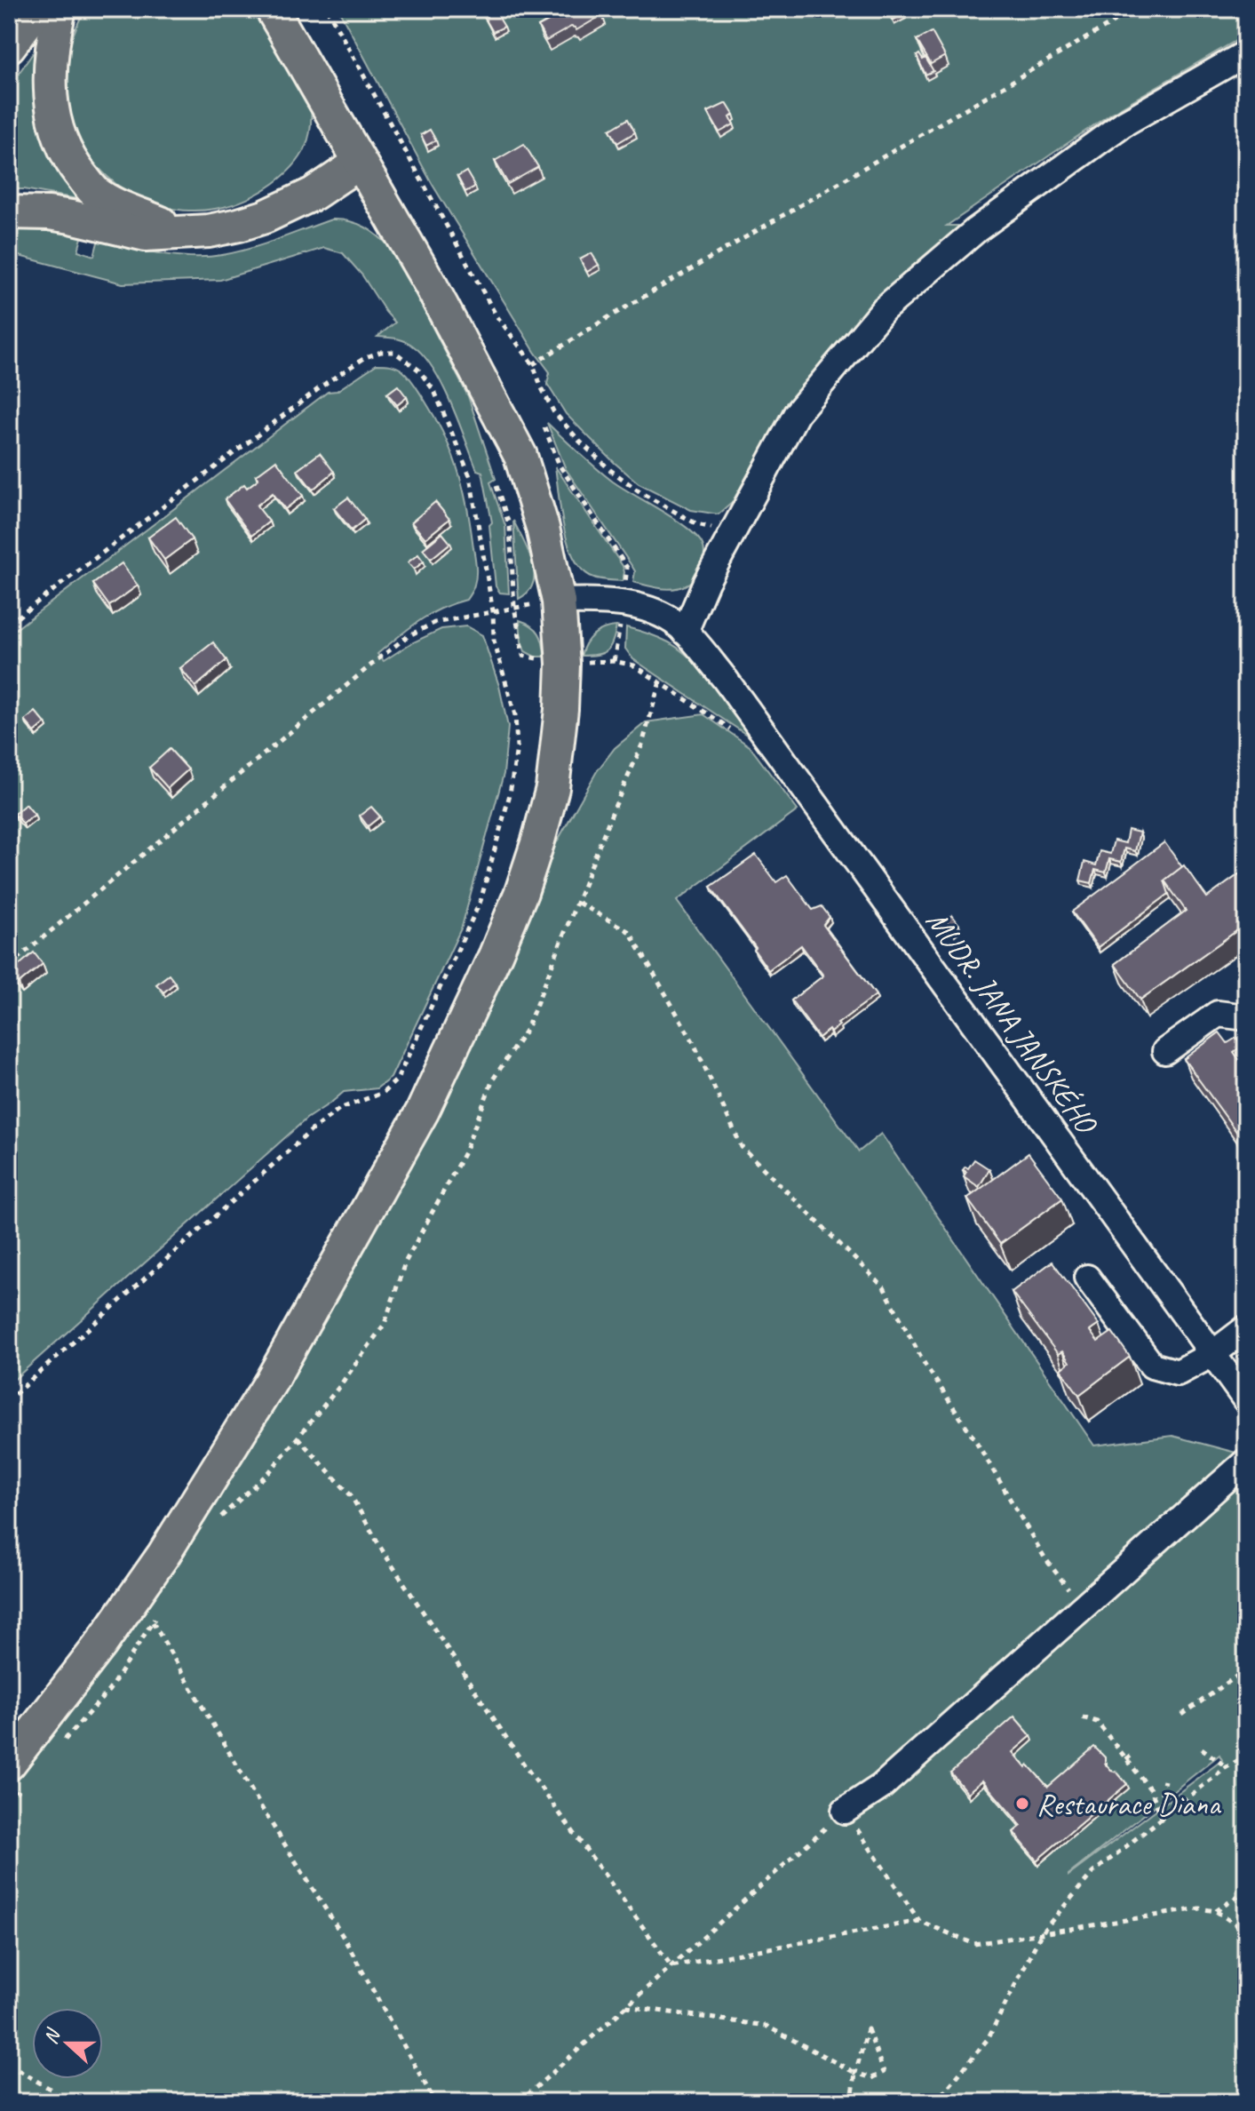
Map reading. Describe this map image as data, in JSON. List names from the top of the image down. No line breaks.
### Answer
{"streets":{"street":["MUDR. JANA JANSKÉHO"]},"places":["Restaurace Diana"],"north":"left"}
